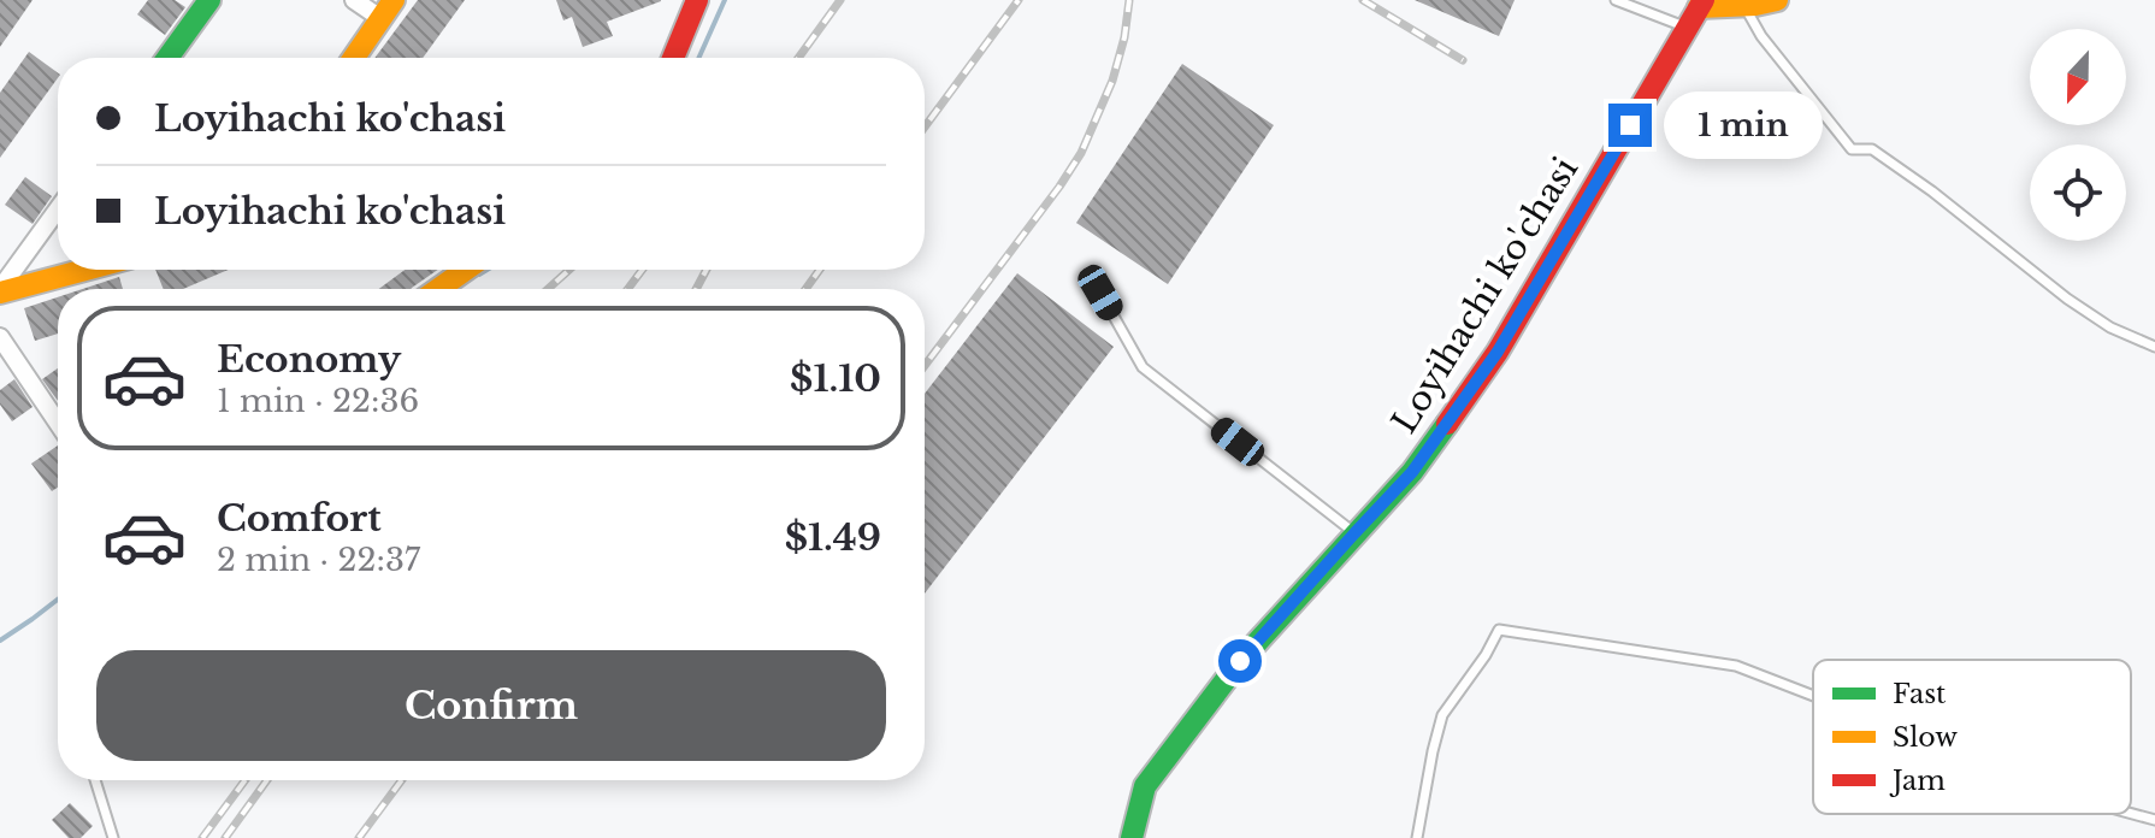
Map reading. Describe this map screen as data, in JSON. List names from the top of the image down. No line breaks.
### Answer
{"streets":{"street":["Loyihachi ko'chasi"]},"legend":["Fast","Slow","Jam"],"north":"bottom","page":{"banner":["Loyihachi ko'chasi","Loyihachi ko'chasi"],"bubble":"1 min","list":[{"name":"Economy","note":"1 min · 22:36","value":"$1.10"},{"name":"Comfort","note":"2 min · 22:37","value":"$1.49"}],"buttons":"Confirm"}}
